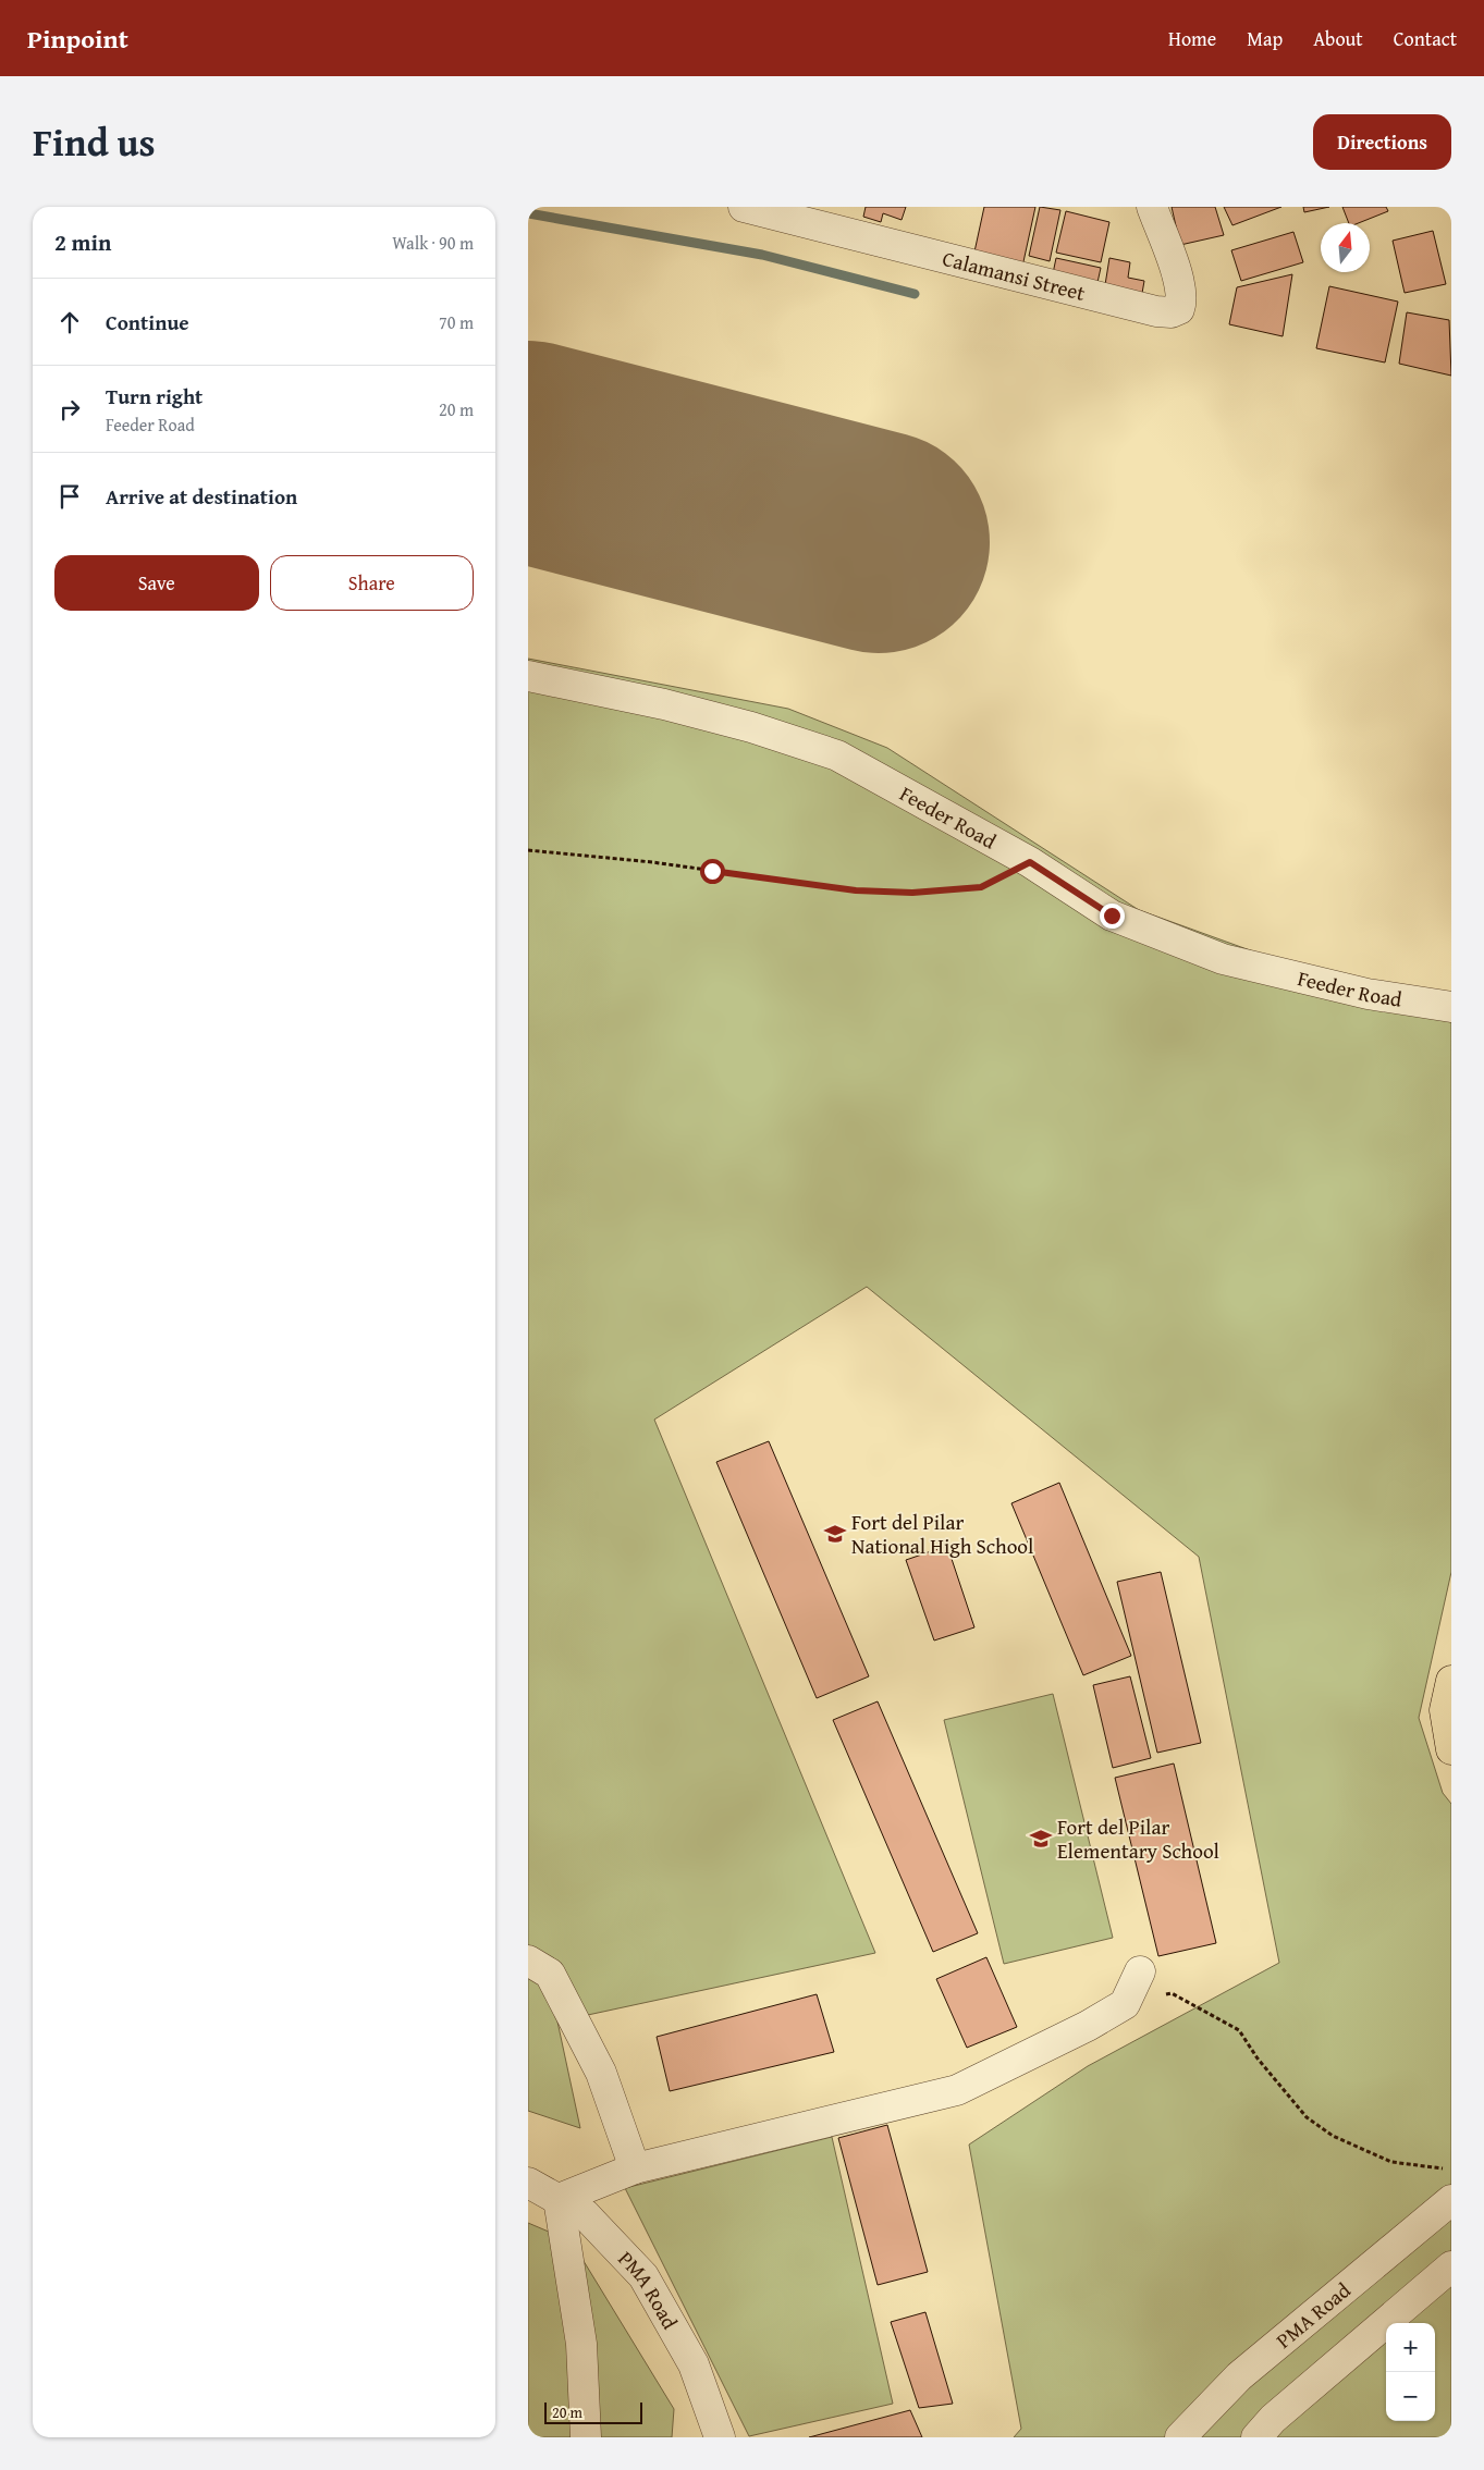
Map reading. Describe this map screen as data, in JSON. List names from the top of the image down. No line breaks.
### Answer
{"streets":{"street":["Calamansi Street","Feeder Road","PMA Road"]},"places":{"school or university":["Fort del Pilar National High School","Fort del Pilar Elementary School"]},"scale_bar":"20 m","north":"top","page":{"header":"Pinpoint","nav":["Home","Map","About","Contact"],"title":"Find us","buttons":["Directions",["Save","Share"]],"heading":["2 min","Walk · 90 m"],"list":[["Continue","70 m"],["Turn right","Feeder Road","20 m"],"Arrive at destination"],"map_buttons":["+","−"],"scale":"20 m"}}
